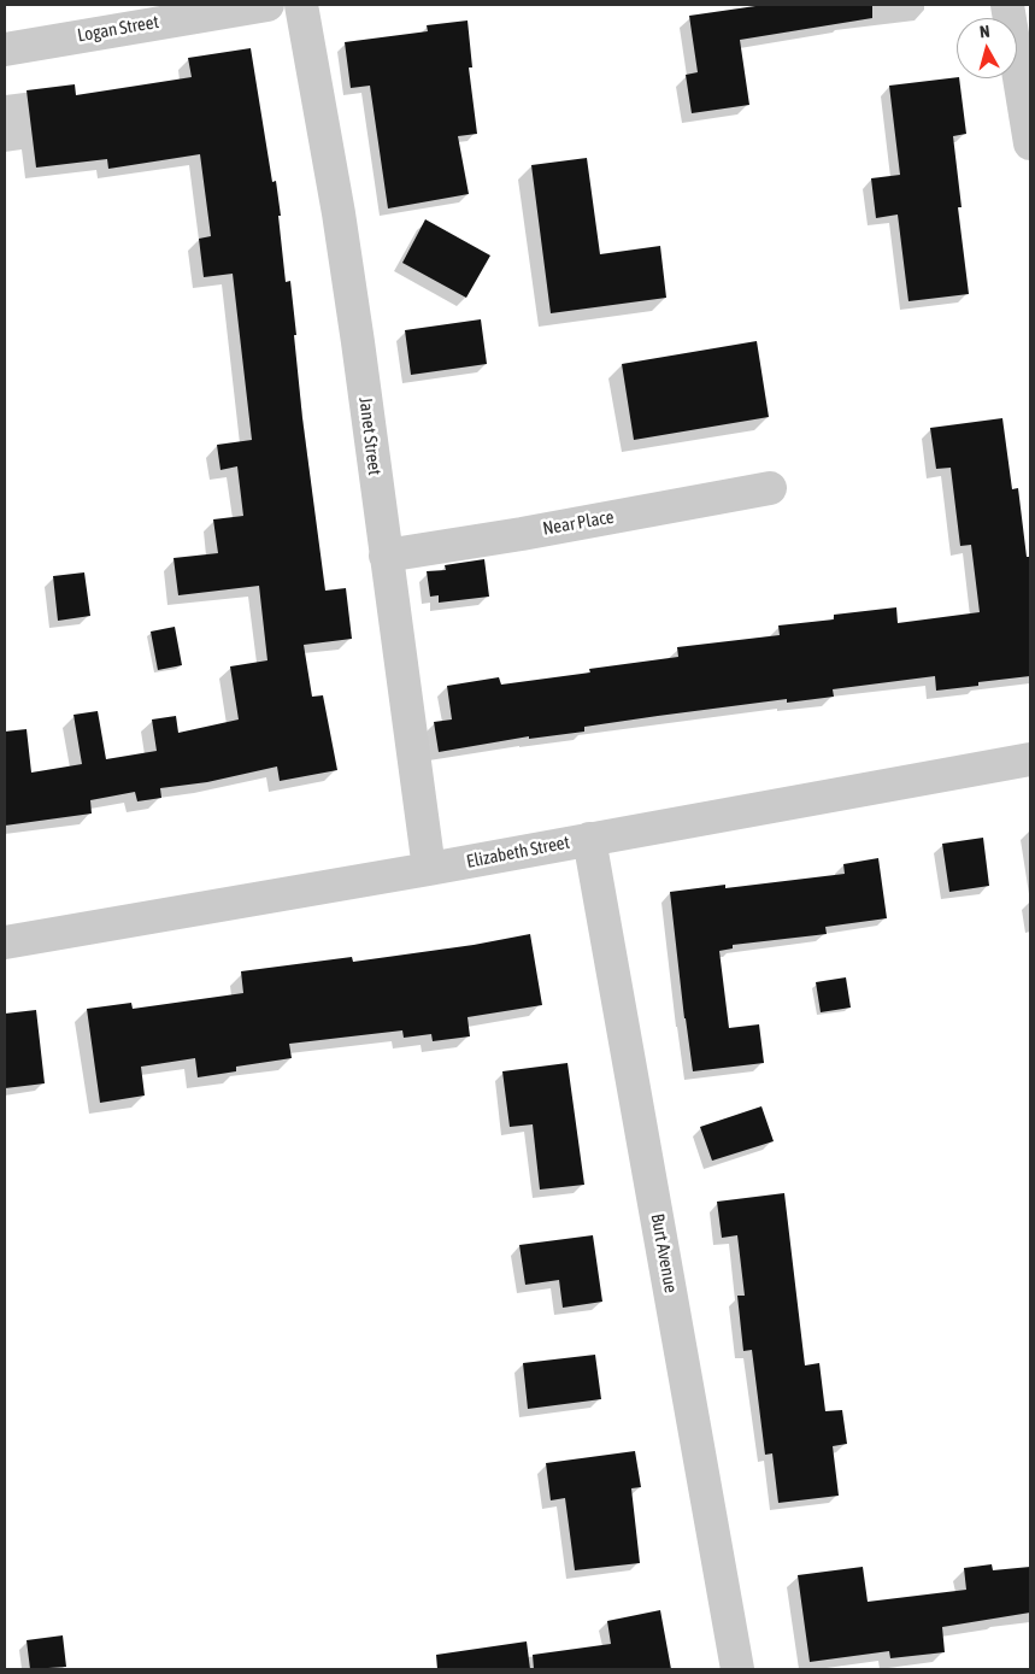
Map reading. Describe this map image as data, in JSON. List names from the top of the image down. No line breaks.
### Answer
{"streets":{"street":["Logan Street","Janet Street","Near Place","Elizabeth Street","Burt Avenue"]},"crossings":[["Janet Street","Near Place"],["Janet Street","Elizabeth Street"],["Elizabeth Street","Burt Avenue"]],"north":"top"}
